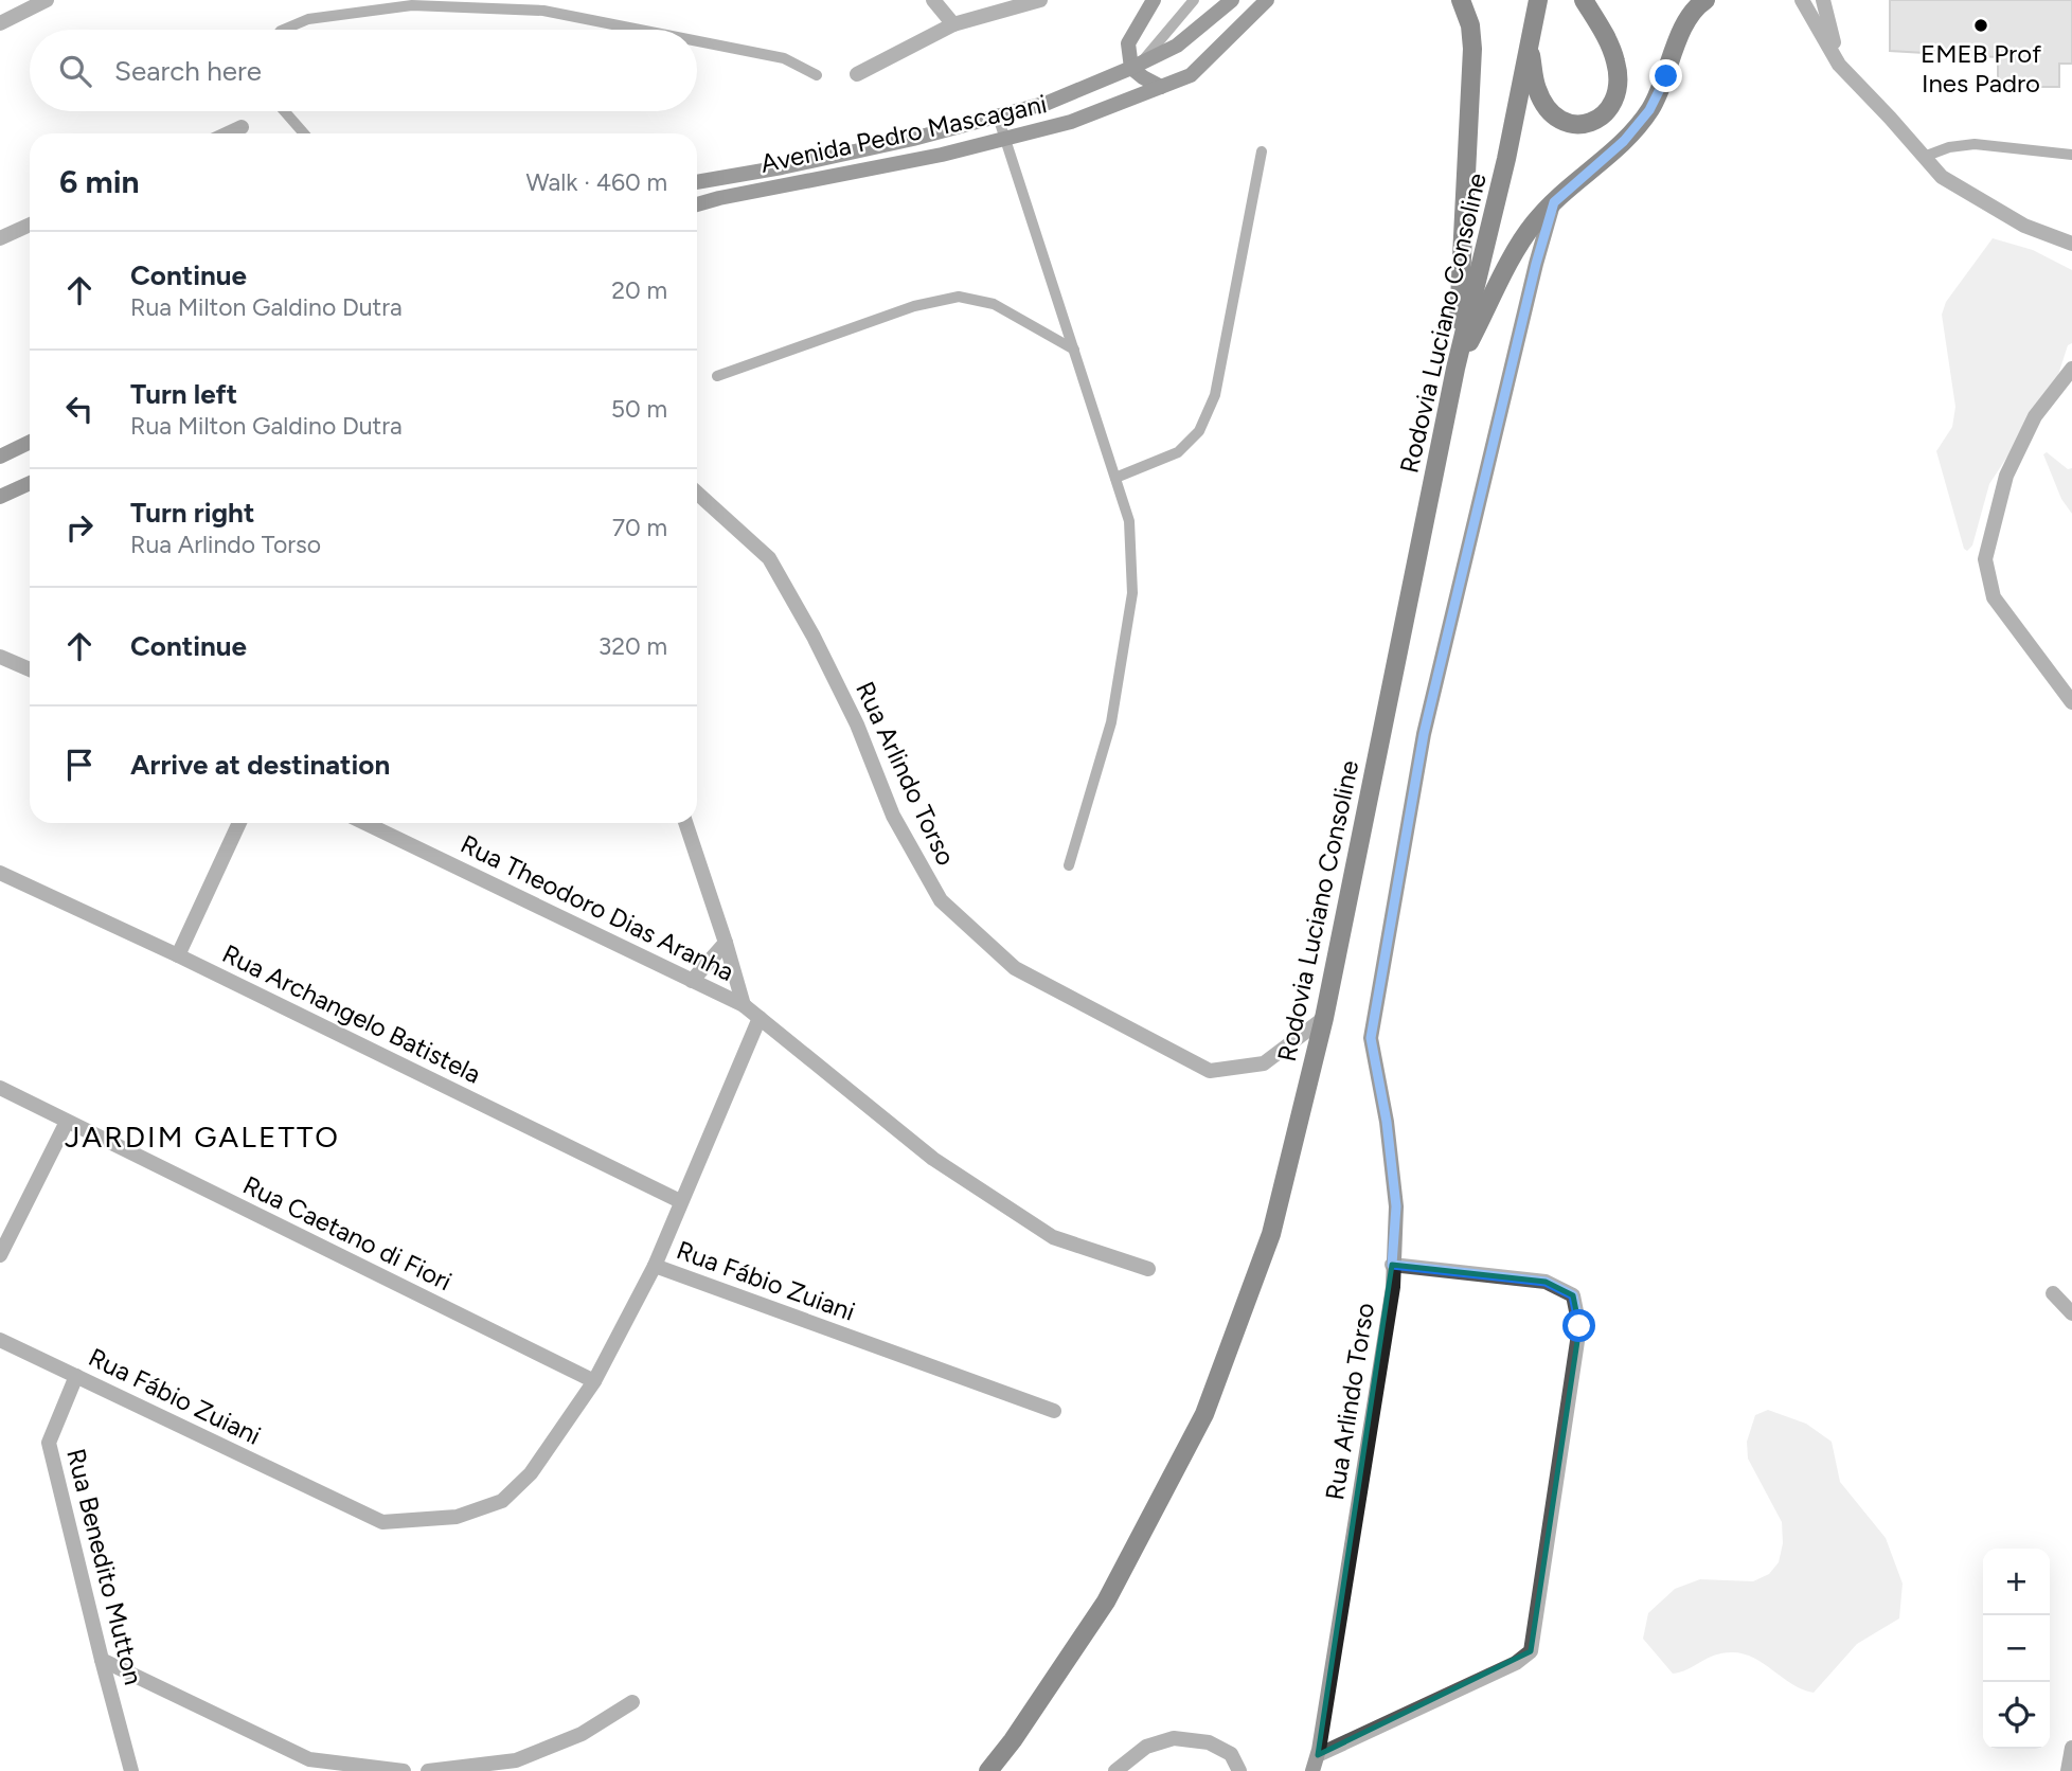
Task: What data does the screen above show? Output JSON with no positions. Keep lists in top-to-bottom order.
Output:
{
  "streets": {
    "main road": ["Avenida Pedro Mascagani", "Rodovia Luciano Consoline", "Rua Arlindo Torso"],
    "street": [
      "Rua Theodoro Dias Aranha",
      "Rua Archangelo Batistela",
      "Rua Caetano di Fiori",
      "Rua Fábio Zuiani",
      "Rua Benedito Mutton"
    ]
  },
  "crossings": [
    ["Rodovia Luciano Consoline", "Rua Arlindo Torso"],
    ["Rua Caetano di Fiori", "Rua Fábio Zuiani"],
    ["Rua Fábio Zuiani", "Rua Benedito Mutton"]
  ],
  "districts": ["JARDIM GALETTO"],
  "places": ["EMEB Prof Ines Padro"],
  "page": {
    "search": "Search here",
    "heading": ["6 min", "Walk · 460 m"],
    "list": [
      ["Continue", "Rua Milton Galdino Dutra", "20 m"],
      ["Turn left", "Rua Milton Galdino Dutra", "50 m"],
      ["Turn right", "Rua Arlindo Torso", "70 m"],
      ["Continue", "320 m"],
      "Arrive at destination"
    ],
    "map_buttons": ["+", "−"]
  }
}
